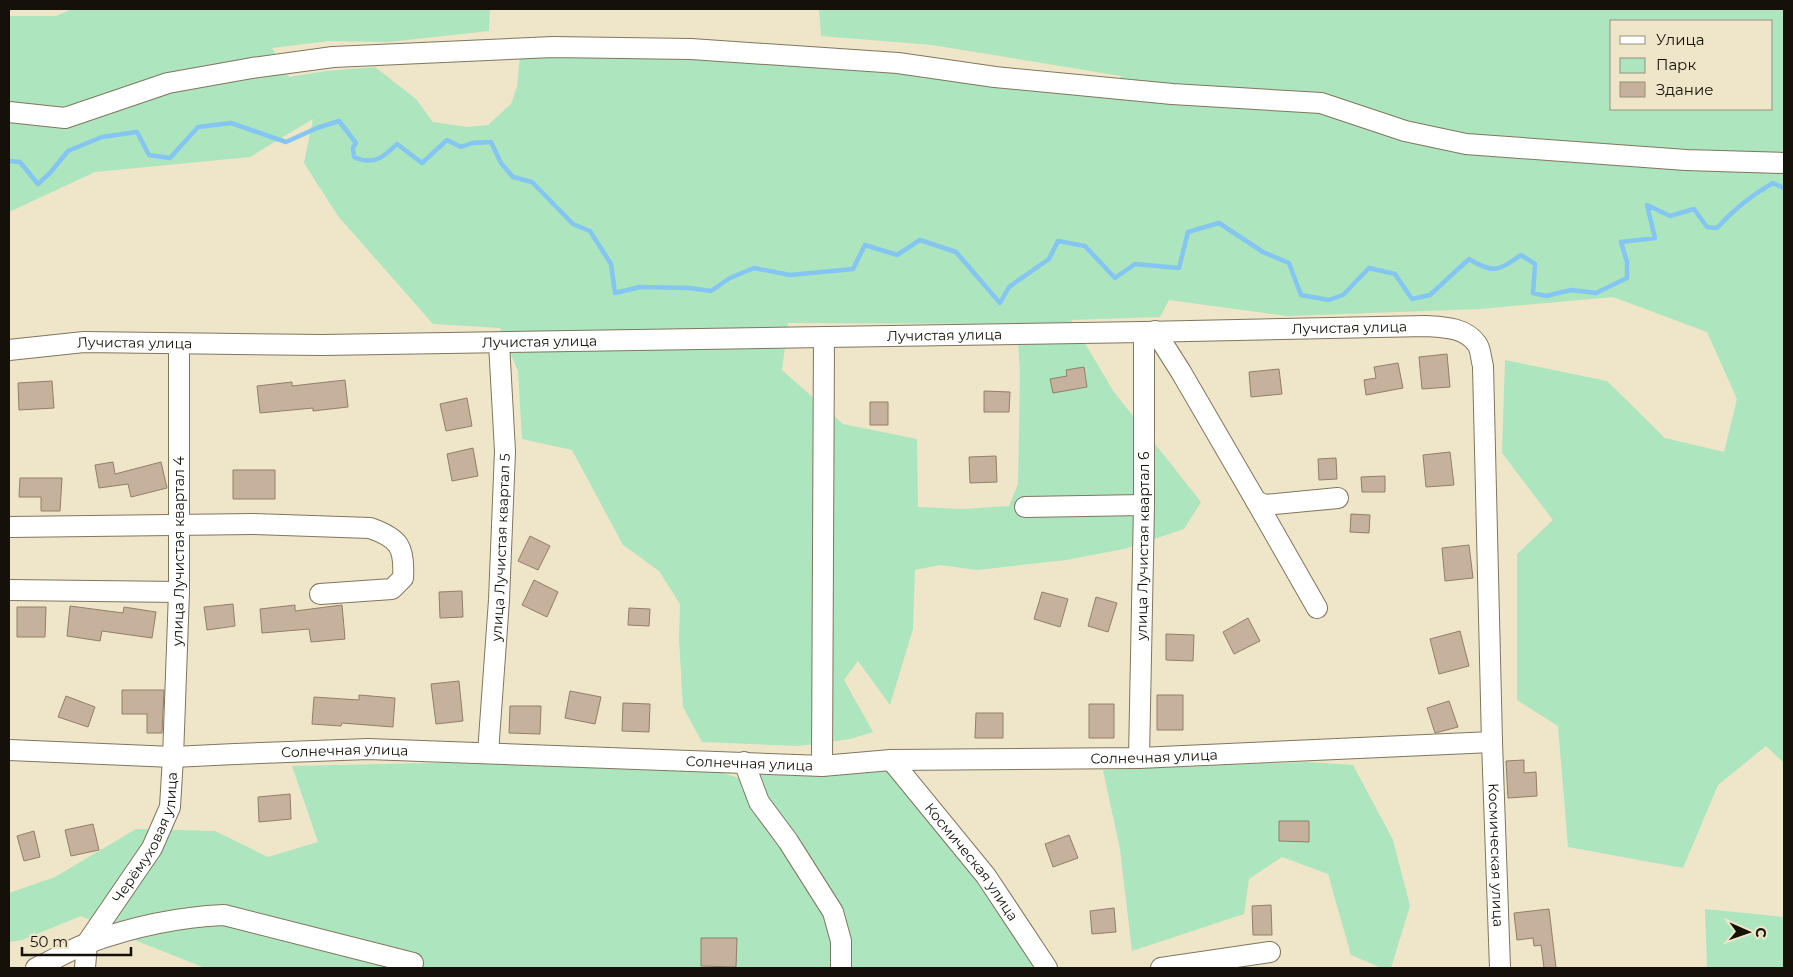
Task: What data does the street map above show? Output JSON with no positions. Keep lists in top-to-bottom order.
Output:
{
  "streets": {
    "street": [
      "Лучистая улица",
      "улица Лучистая квартал 6",
      "улица Лучистая квартал 5",
      "улица Лучистая квартал 4",
      "Солнечная улица",
      "Черёмуховая улица",
      "Космическая улица"
    ]
  },
  "crossings": [
    ["Лучистая улица", "улица Лучистая квартал 6"],
    ["Лучистая улица", "улица Лучистая квартал 5"],
    ["Лучистая улица", "улица Лучистая квартал 4"],
    ["Лучистая улица", "Солнечная улица"],
    ["Лучистая улица", "Космическая улица"],
    ["улица Лучистая квартал 6", "Солнечная улица"],
    ["улица Лучистая квартал 5", "Солнечная улица"],
    ["улица Лучистая квартал 4", "Солнечная улица"],
    ["улица Лучистая квартал 4", "Черёмуховая улица"],
    ["Солнечная улица", "Черёмуховая улица"],
    ["Солнечная улица", "Космическая улица"]
  ],
  "legend": ["Улица", "Парк", "Здание"],
  "scale_bar": "50 m",
  "north": "right"
}
